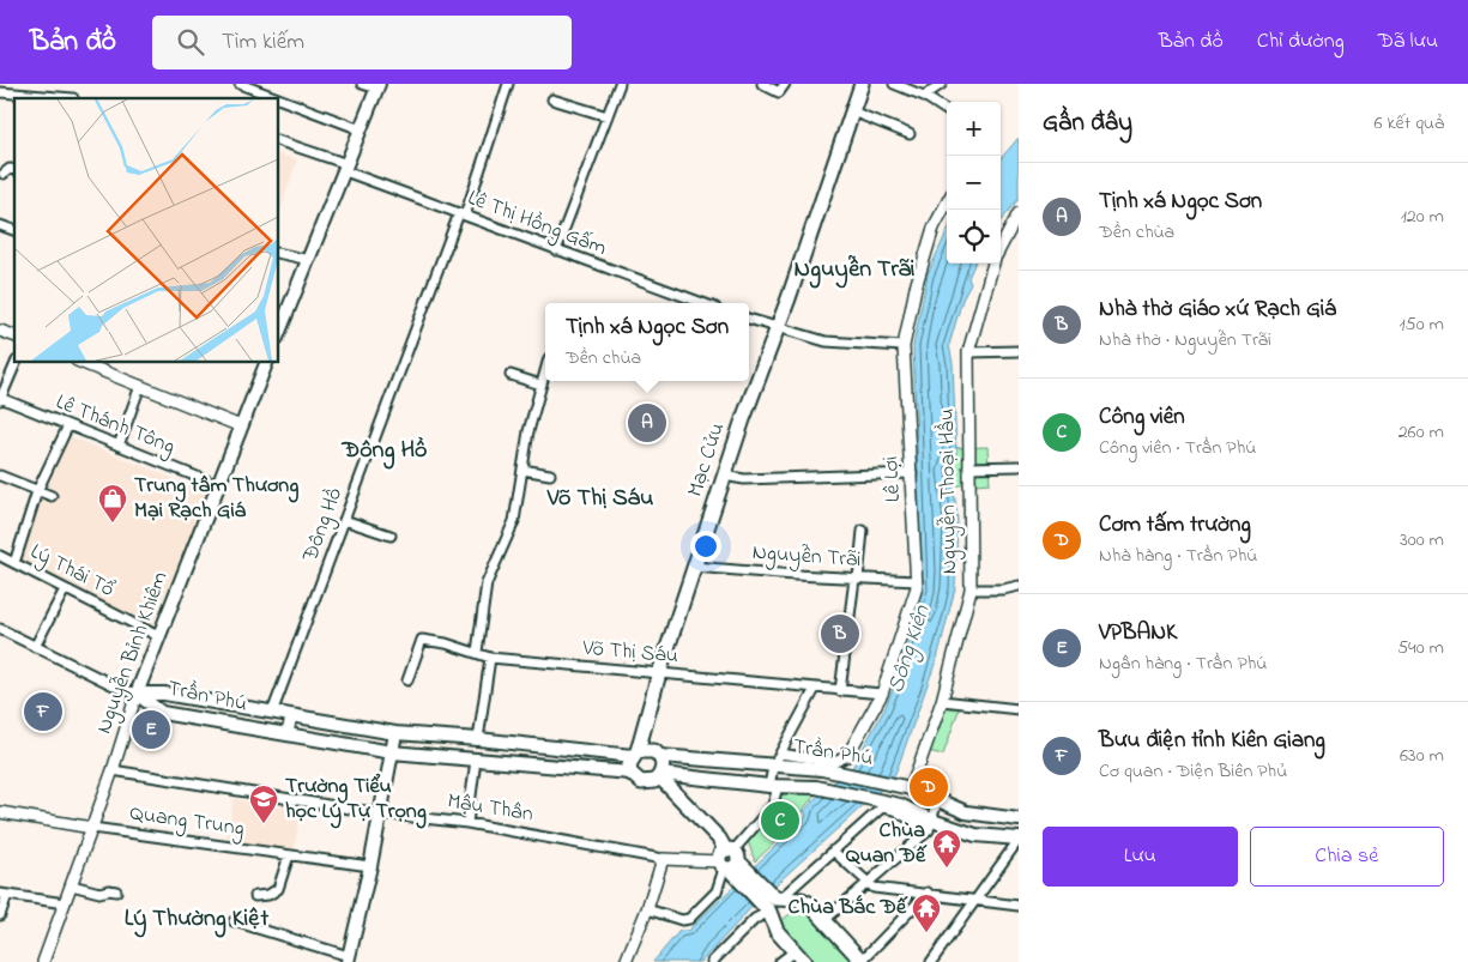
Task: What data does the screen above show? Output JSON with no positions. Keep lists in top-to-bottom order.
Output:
{
  "streets": {
    "main road": ["Mạc Cửu", "Nguyễn Bỉnh Khiêm", "Trần Phú"],
    "street": [
      "Lê Thị Hồng Gấm",
      "Lê Thánh Tông",
      "Lê Lợi",
      "Nguyễn Thoại Hầu",
      "Đông Hồ",
      "Nguyễn Trãi",
      "Lý Thái Tổ",
      "Võ Thị Sáu",
      "Mậu Thân",
      "Quang Trung"
    ]
  },
  "crossings": [
    ["Lê Thị Hồng Gấm", "Đông Hồ"],
    ["Lê Thánh Tông", "Nguyễn Bỉnh Khiêm"],
    ["Mạc Cửu", "Nguyễn Trãi"],
    ["Mạc Cửu", "Võ Thị Sáu"],
    ["Mạc Cửu", "Trần Phú"],
    ["Lê Lợi", "Nguyễn Trãi"],
    ["Lê Lợi", "Võ Thị Sáu"],
    ["Nguyễn Thoại Hầu", "Trần Phú"],
    ["Đông Hồ", "Trần Phú"],
    ["Lý Thái Tổ", "Nguyễn Bỉnh Khiêm"],
    ["Nguyễn Bỉnh Khiêm", "Trần Phú"],
    ["Nguyễn Bỉnh Khiêm", "Mậu Thân"],
    ["Nguyễn Bỉnh Khiêm", "Quang Trung"]
  ],
  "districts": [
    "Nguyễn Trãi",
    "Đông Hồ",
    "Võ Thị Sáu",
    "Lý Thường Kiệt"
  ],
  "water": ["Sông Kiên"],
  "places": {
    "shop": ["Trung tâm Thương Mại Rạch Giá"],
    "school or university": ["Trường Tiểu học Lý Tự Trọng"],
    "temple": ["Chùa Quan Đế", "Chùa Bắc Đế"]
  },
  "page": {
    "header": "Bản đồ",
    "search": "Tìm kiếm",
    "nav": ["Bản đồ", "Chỉ đường", "Đã lưu"],
    "heading": ["Gần đây", "6 kết quả"],
    "map_buttons": ["+", "−"],
    "list": [
      {
        "mark": "A",
        "name": "Tịnh xá Ngọc Sơn",
        "note": "Đền chùa",
        "value": "120 m"
      },
      {
        "mark": "B",
        "name": "Nhà thờ Giáo xứ Rạch Giá",
        "note": "Nhà thờ · Nguyễn Trãi",
        "value": "150 m"
      },
      {
        "mark": "C",
        "name": "Công viên",
        "note": "Công viên · Trần Phú",
        "value": "260 m"
      },
      {
        "mark": "D",
        "name": "Cơm tấm trường",
        "note": "Nhà hàng · Trần Phú",
        "value": "300 m"
      },
      {
        "mark": "E",
        "name": "VPBANK",
        "note": "Ngân hàng · Trần Phú",
        "value": "540 m"
      },
      {
        "mark": "F",
        "name": "Bưu điện tỉnh Kiên Giang",
        "note": "Cơ quan · Điện Biên Phủ",
        "value": "630 m"
      }
    ],
    "popup": ["Tịnh xá Ngọc Sơn", "Đền chùa"],
    "pins": [
      "A",
      "B",
      "F",
      "E",
      "D",
      "C"
    ],
    "buttons": ["Lưu", "Chia sẻ"]
  }
}
